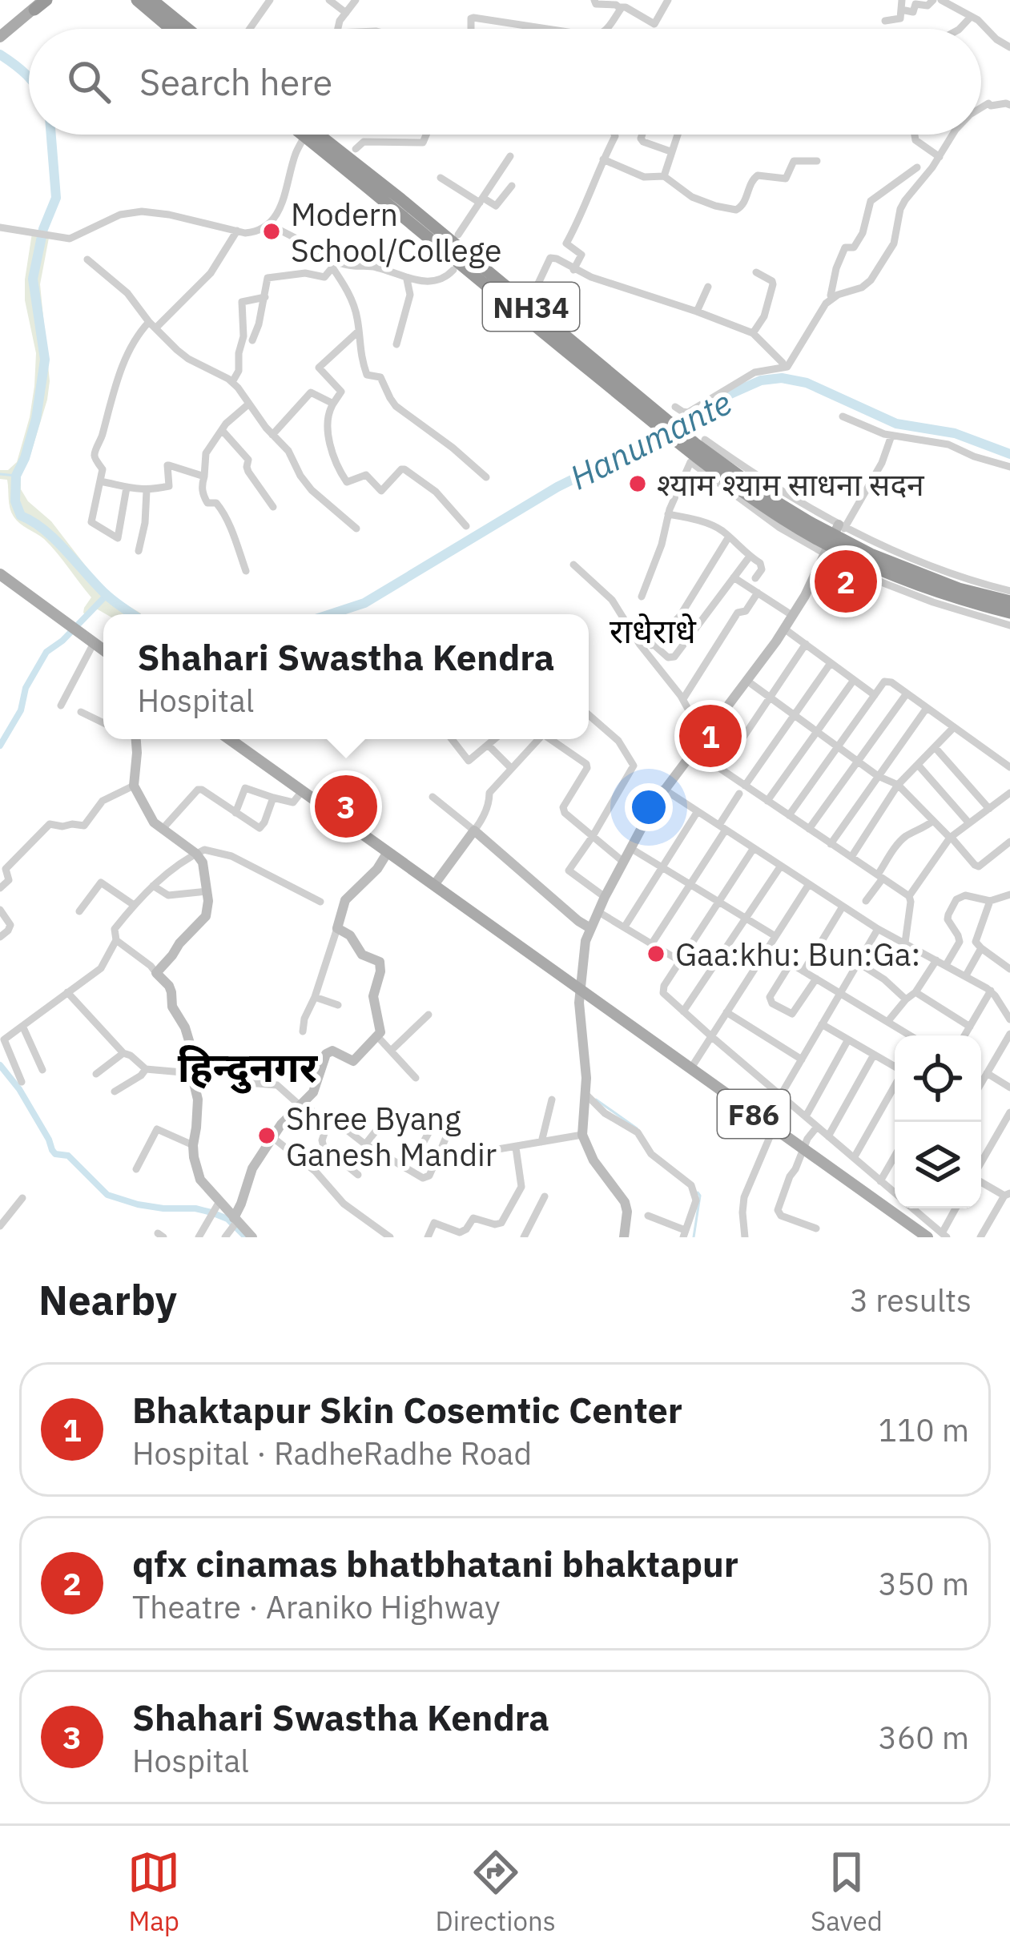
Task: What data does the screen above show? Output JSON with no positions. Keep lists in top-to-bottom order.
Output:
{
  "streets": {
    "highway": ["NH34"],
    "main road": ["F86"]
  },
  "districts": ["राधेराधे", "हिन्दुनगर"],
  "water": ["Hanumante"],
  "places": [
    "Modern School/College",
    "श्याम श्याम साधना सदन",
    "Gaa:khu: Bun:Ga:",
    "Shree Byang Ganesh Mandir"
  ],
  "page": {
    "search": "Search here",
    "pins": ["2", "1", "3"],
    "popup": ["Shahari Swastha Kendra", "Hospital"],
    "heading": ["Nearby", "3 results"],
    "list": [
      {
        "mark": "1",
        "name": "Bhaktapur Skin Cosemtic Center",
        "note": "Hospital · RadheRadhe Road",
        "value": "110 m"
      },
      {
        "mark": "2",
        "name": "qfx cinamas bhatbhatani bhaktapur",
        "note": "Theatre · Araniko Highway",
        "value": "350 m"
      },
      {
        "mark": "3",
        "name": "Shahari Swastha Kendra",
        "note": "Hospital",
        "value": "360 m"
      }
    ],
    "nav": ["Map", "Directions", "Saved"]
  }
}
